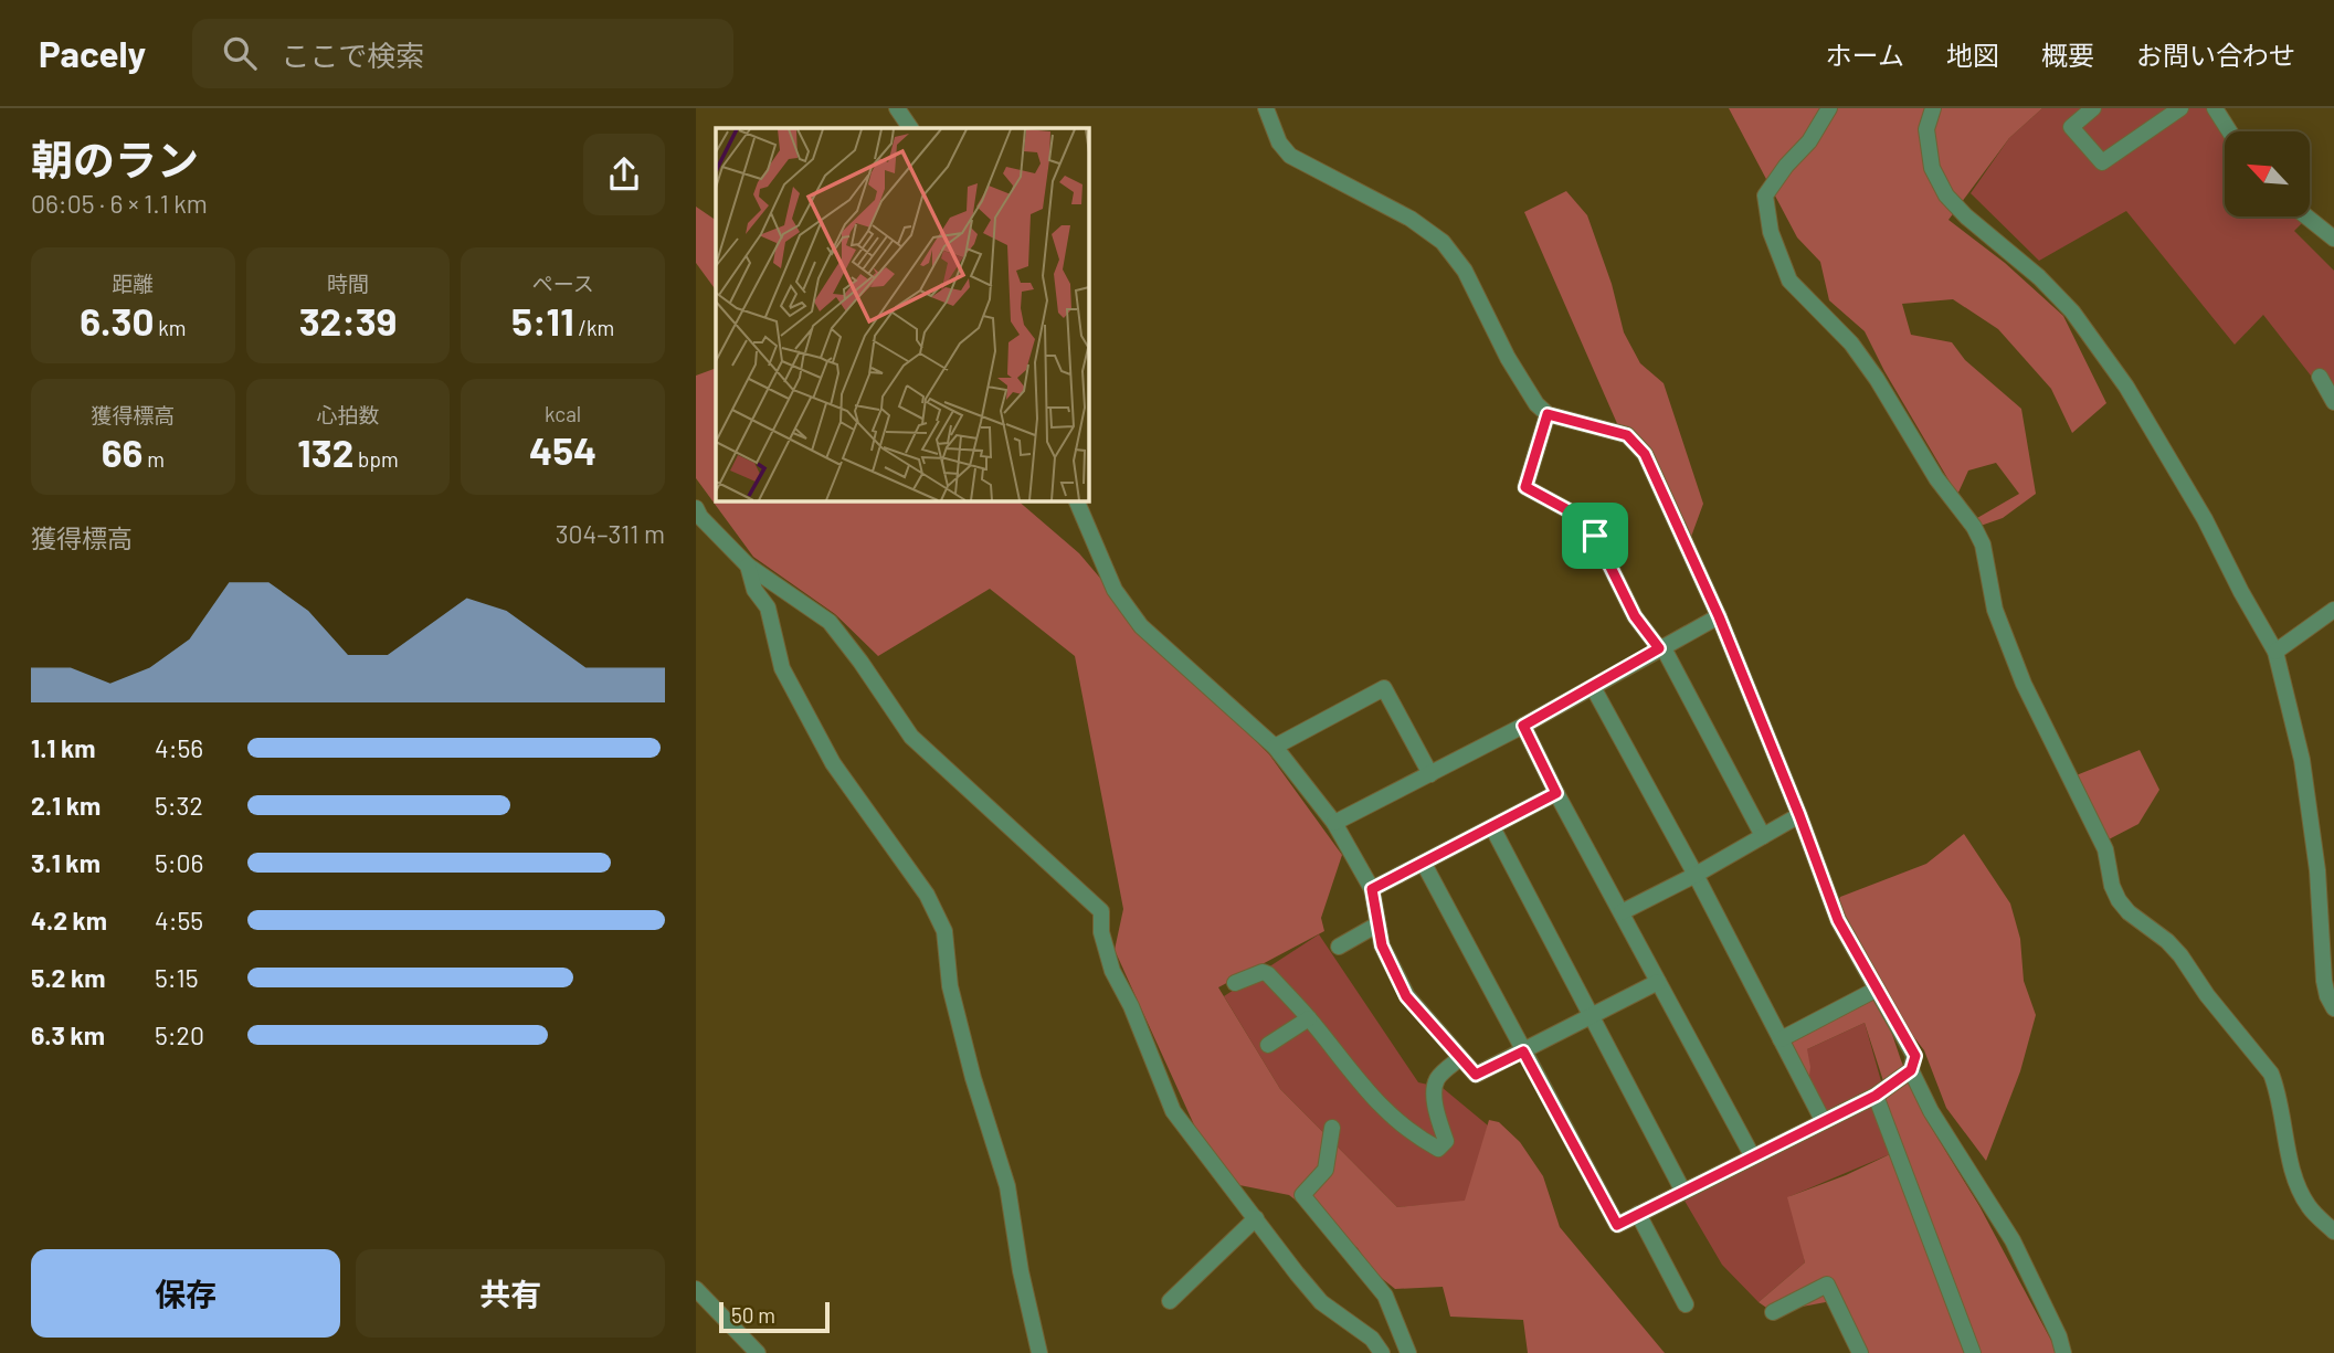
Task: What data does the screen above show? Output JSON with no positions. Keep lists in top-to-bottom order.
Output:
{
  "scale_bar": "50 m",
  "north": "top left",
  "page": {
    "header": "Pacely",
    "search": "ここで検索",
    "nav": [
      "ホーム",
      "地図",
      "概要",
      "お問い合わせ"
    ],
    "heading": ["朝のラン", "06:05 · 6 × 1.1 km"],
    "stats": [
      ["距離", "6.30 km"],
      ["時間", "32:39"],
      ["ペース", "5:11 /km"],
      ["獲得標高", "66 m"],
      ["心拍数", "132 bpm"],
      ["kcal", "454"]
    ],
    "chart": ["獲得標高", "304–311 m"],
    "list": [
      {
        "name": "1.1 km",
        "note": "4:56"
      },
      {
        "name": "2.1 km",
        "note": "5:32"
      },
      {
        "name": "3.1 km",
        "note": "5:06"
      },
      {
        "name": "4.2 km",
        "note": "4:55"
      },
      {
        "name": "5.2 km",
        "note": "5:15"
      },
      {
        "name": "6.3 km",
        "note": "5:20"
      }
    ],
    "buttons": ["保存", "共有"],
    "scale": "50 m"
  }
}
